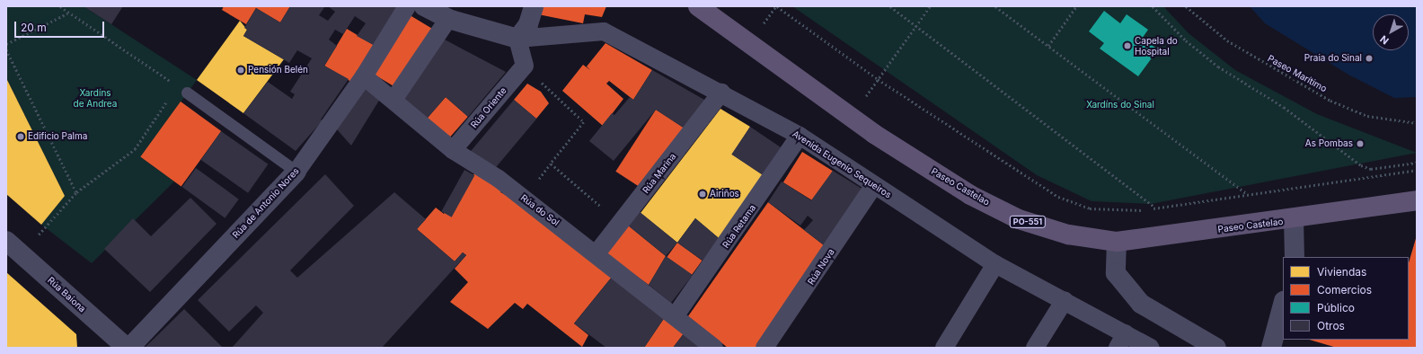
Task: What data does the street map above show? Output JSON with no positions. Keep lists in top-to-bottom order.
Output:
{
  "streets": {
    "main road": ["Paseo Castelao", "PO-551"],
    "street": [
      "Rúa Oriente",
      "Avenida Eugenio Sequeiros",
      "Rúa Marina",
      "Rúa de Antonio Nores",
      "Rúa do Sol",
      "Rúa Retama",
      "Rúa Nova",
      "Rúa Baiona"
    ],
    "path": ["Paseo Marítimo"]
  },
  "crossings": [
    ["Rúa Oriente", "Avenida Eugenio Sequeiros"],
    ["Rúa Oriente", "Rúa do Sol"],
    ["Avenida Eugenio Sequeiros", "Rúa Marina"],
    ["Avenida Eugenio Sequeiros", "Rúa Retama"],
    ["Avenida Eugenio Sequeiros", "Rúa Nova"],
    ["Rúa Marina", "Rúa do Sol"],
    ["Rúa de Antonio Nores", "Rúa do Sol"],
    ["Rúa de Antonio Nores", "Rúa Baiona"],
    ["Rúa do Sol", "Rúa Retama"]
  ],
  "parks": ["Xardíns de Andrea", "Xardíns do Sinal"],
  "places": [
    "Capela do Hospital",
    "Praia do Sinal",
    "Pensión Belén",
    "Edificio Palma",
    "As Pombas",
    "Airiños"
  ],
  "legend": [
    "Viviendas",
    "Comercios",
    "Público",
    "Otros"
  ],
  "scale_bar": "20 m",
  "north": "bottom left"
}
